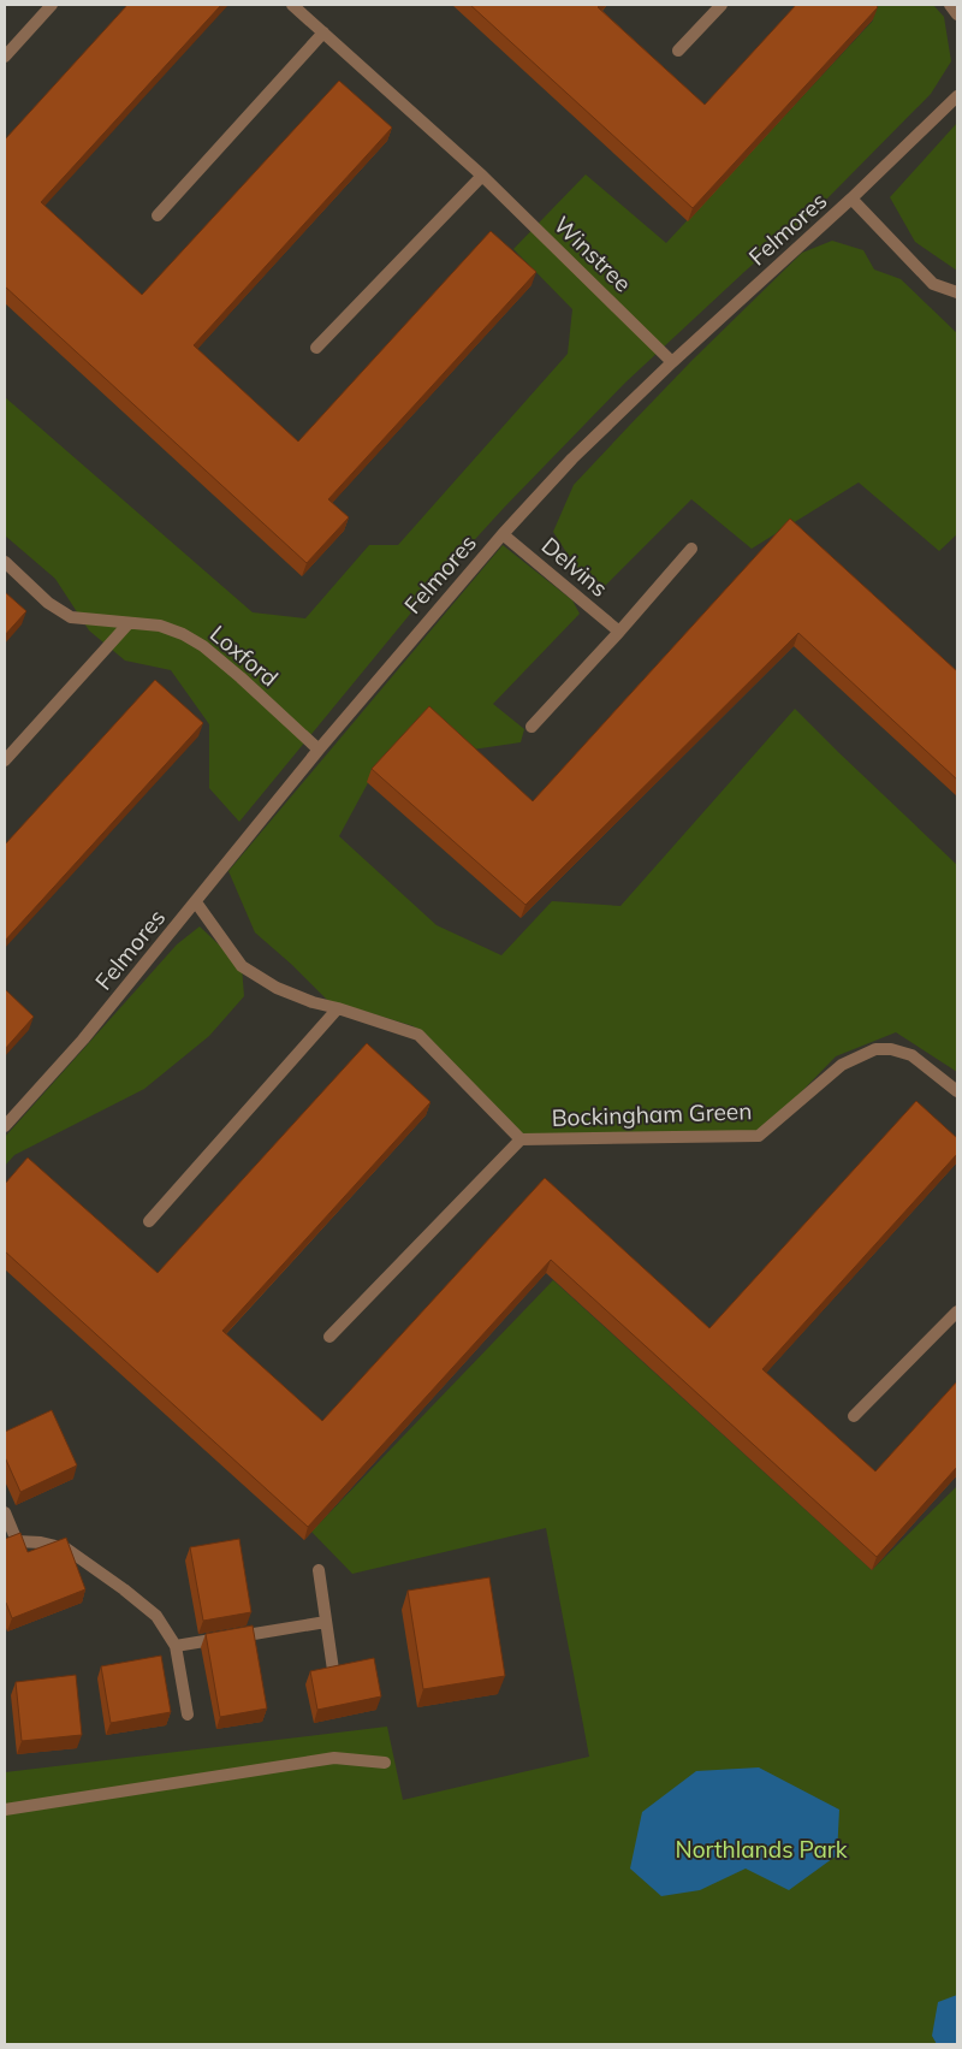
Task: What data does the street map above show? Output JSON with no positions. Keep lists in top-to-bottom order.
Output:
{
  "streets": {
    "street": [
      "Felmores",
      "Winstree",
      "Delvins",
      "Loxford",
      "Bockingham Green"
    ]
  },
  "crossings": [
    ["Felmores", "Winstree"],
    ["Felmores", "Delvins"],
    ["Felmores", "Loxford"],
    ["Felmores", "Bockingham Green"]
  ],
  "parks": ["Northlands Park"]
}
